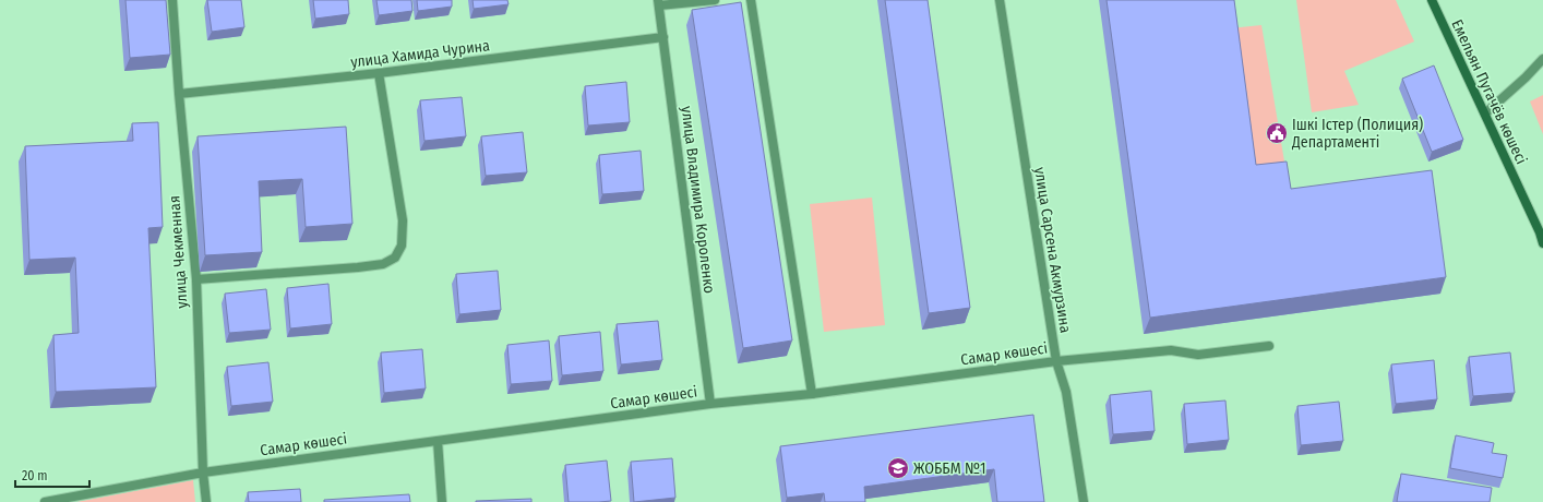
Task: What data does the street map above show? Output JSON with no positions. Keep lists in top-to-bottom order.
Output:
{
  "streets": {
    "street": [
      "улица Хамида Чурина",
      "Емельян Пугачёв көшесі",
      "улица Владимира Короленко",
      "улица Сарсена Акмурзина",
      "улица Чекменная",
      "Самар көшесі"
    ]
  },
  "crossings": [
    ["улица Хамида Чурина", "улица Владимира Короленко"],
    ["улица Хамида Чурина", "улица Чекменная"],
    ["улица Владимира Короленко", "Самар көшесі"],
    ["улица Сарсена Акмурзина", "Самар көшесі"],
    ["улица Чекменная", "Самар көшесі"]
  ],
  "places": {
    "public building": ["Ішкі Істер (Полиция) Департаменті"],
    "school or university": ["ЖОББМ №1"]
  },
  "scale_bar": "20 m"
}
